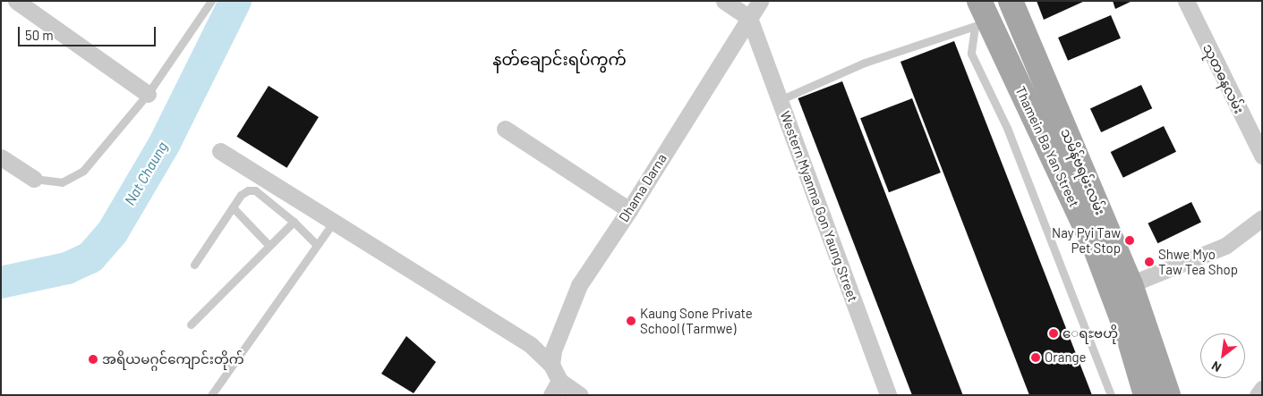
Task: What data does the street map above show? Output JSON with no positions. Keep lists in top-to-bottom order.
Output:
{
  "streets": {
    "main road": ["Thamein Ba Yan Street", "သမိန်ဗရမ်းလမ်း"],
    "street": ["သုတဓနလမ်း", "Dhama Darna", "Western Myanma Gon Yaung Street"]
  },
  "crossings": [
    ["Thamein Ba Yan Street", "သမိန်ဗရမ်းလမ်း"],
    ["Dhama Darna", "Western Myanma Gon Yaung Street"]
  ],
  "districts": ["နတ်ချောင်းရပ်ကွက်"],
  "water": ["Nat Chaung"],
  "places": [
    "Nay Pyi Taw Pet Stop",
    "Shwe Myo Taw Tea Shop",
    "Kaung Sone Private School (Tarmwe)",
    "ေရႊဗဟို",
    "Orange",
    "အရိယမဂ္ဂင်ကျောင်းတိုက်"
  ],
  "scale_bar": "50 m",
  "north": "bottom left"
}
